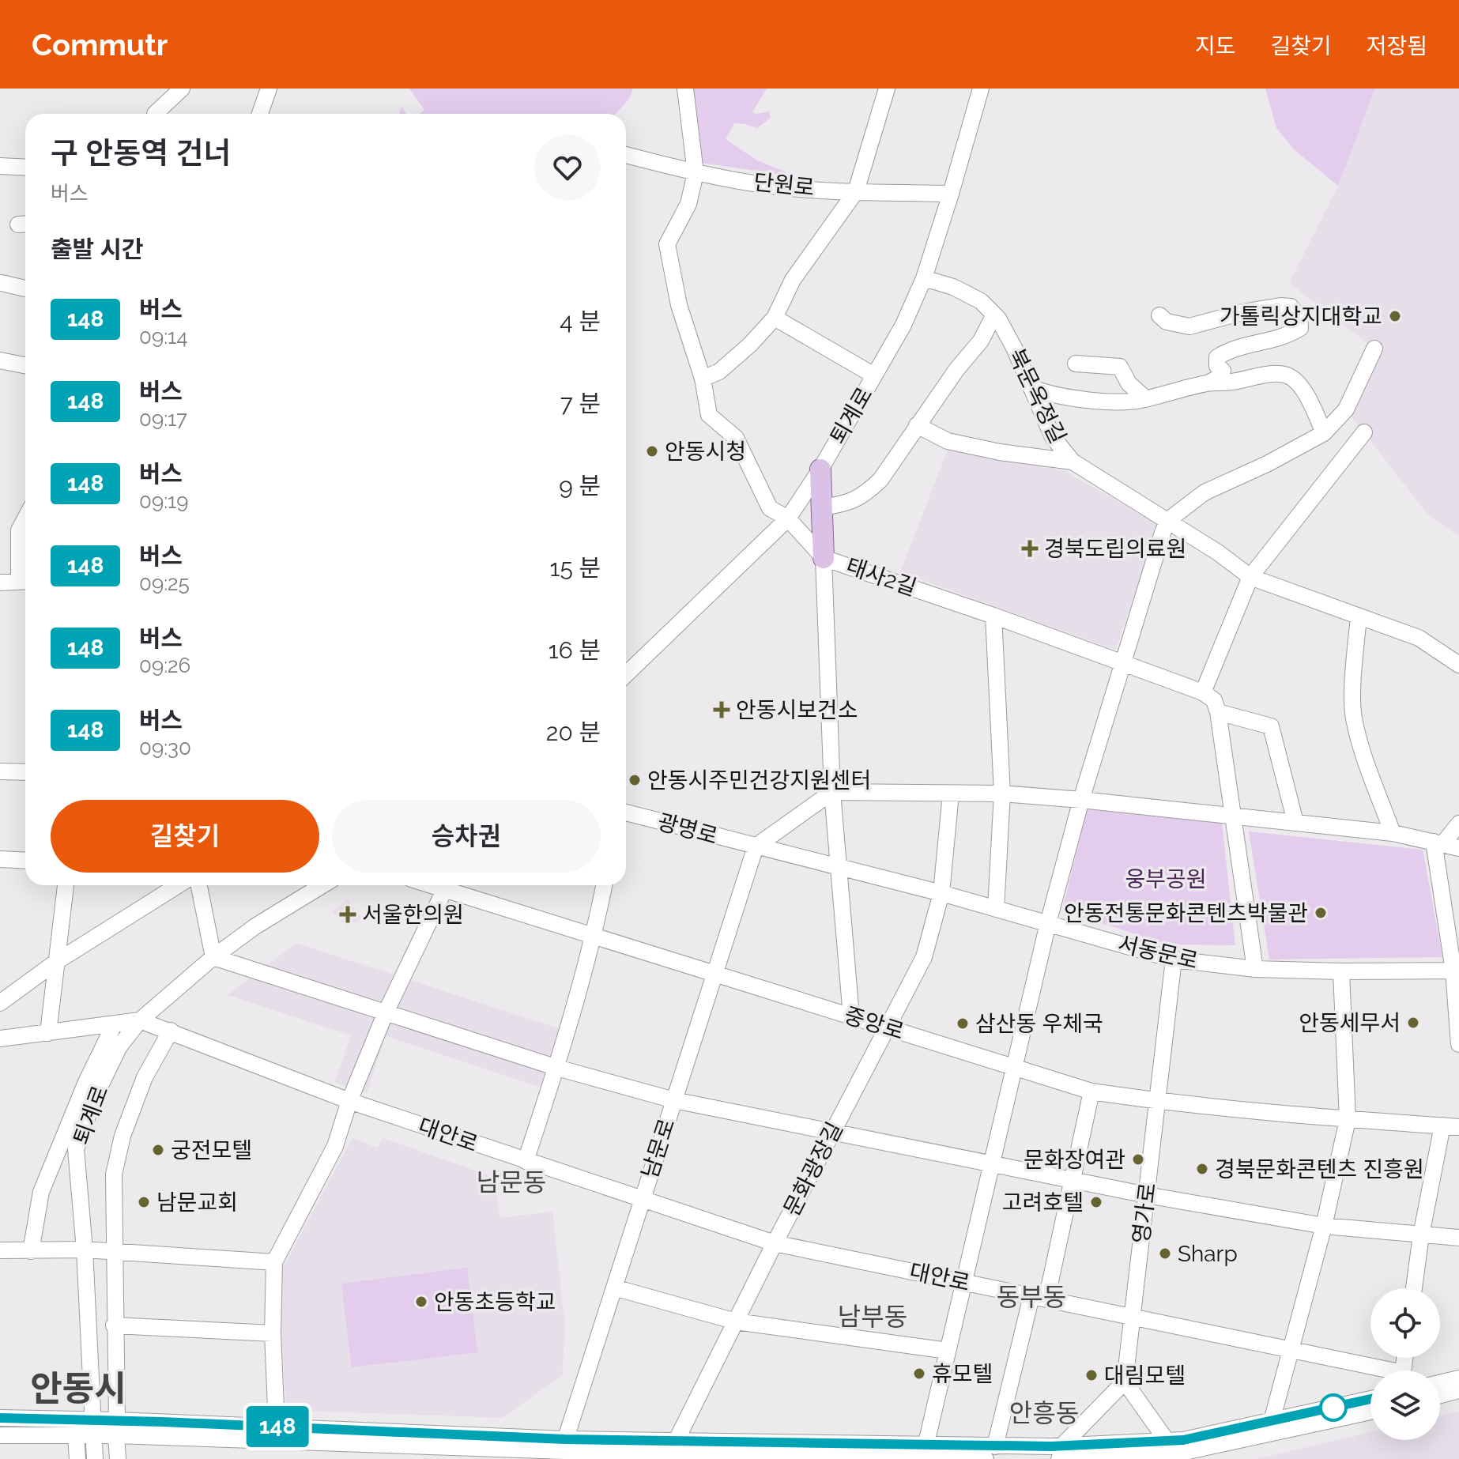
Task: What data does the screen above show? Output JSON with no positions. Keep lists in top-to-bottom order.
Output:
{
  "streets": {
    "street": [
      "단원로",
      "북문옥정길",
      "퇴계로",
      "태사2길",
      "광명로",
      "서동문로",
      "중앙로",
      "대안로",
      "남문로",
      "문화광장길",
      "영가로"
    ]
  },
  "crossings": [
    ["단원로", "퇴계로"],
    ["북문옥정길", "퇴계로"],
    ["퇴계로", "대안로"],
    ["태사2길", "서동문로"],
    ["태사2길", "중앙로"],
    ["광명로", "서동문로"],
    ["광명로", "남문로"],
    ["서동문로", "남문로"],
    ["서동문로", "문화광장길"],
    ["서동문로", "영가로"],
    ["중앙로", "남문로"],
    ["중앙로", "문화광장길"],
    ["중앙로", "영가로"],
    ["대안로", "남문로"],
    ["대안로", "문화광장길"],
    ["대안로", "영가로"]
  ],
  "districts": [
    "남문동",
    "동부동",
    "남부동",
    "안동시",
    "안흥동"
  ],
  "parks": ["웅부공원"],
  "places": {
    "other": [
      "가톨릭상지대학교",
      "안동시청",
      "안동시주민건강지원센터",
      "안동전통문화콘텐츠박물관",
      "안동세무서",
      "삼산동 우체국",
      "궁전모텔",
      "문화장여관",
      "경북문화콘텐츠 진흥원",
      "남문교회",
      "고려호텔",
      "Sharp",
      "안동초등학교",
      "휴모텔",
      "대림모텔"
    ],
    "health": ["경북도립의료원", "안동시보건소", "서울한의원"]
  },
  "lines": ["bus line 148"],
  "page": {
    "header": "Commutr",
    "nav": ["지도", "길찾기", "저장됨"],
    "on_map": "148",
    "heading": [
      ["구 안동역 건너", "버스"],
      "출발 시간"
    ],
    "list": [
      {
        "mark": "148",
        "name": "버스",
        "note": "09:14",
        "value": "4 분"
      },
      {
        "mark": "148",
        "name": "버스",
        "note": "09:17",
        "value": "7 분"
      },
      {
        "mark": "148",
        "name": "버스",
        "note": "09:19",
        "value": "9 분"
      },
      {
        "mark": "148",
        "name": "버스",
        "note": "09:25",
        "value": "15 분"
      },
      {
        "mark": "148",
        "name": "버스",
        "note": "09:26",
        "value": "16 분"
      },
      {
        "mark": "148",
        "name": "버스",
        "note": "09:30",
        "value": "20 분"
      }
    ],
    "buttons": ["길찾기", "승차권"]
  }
}
